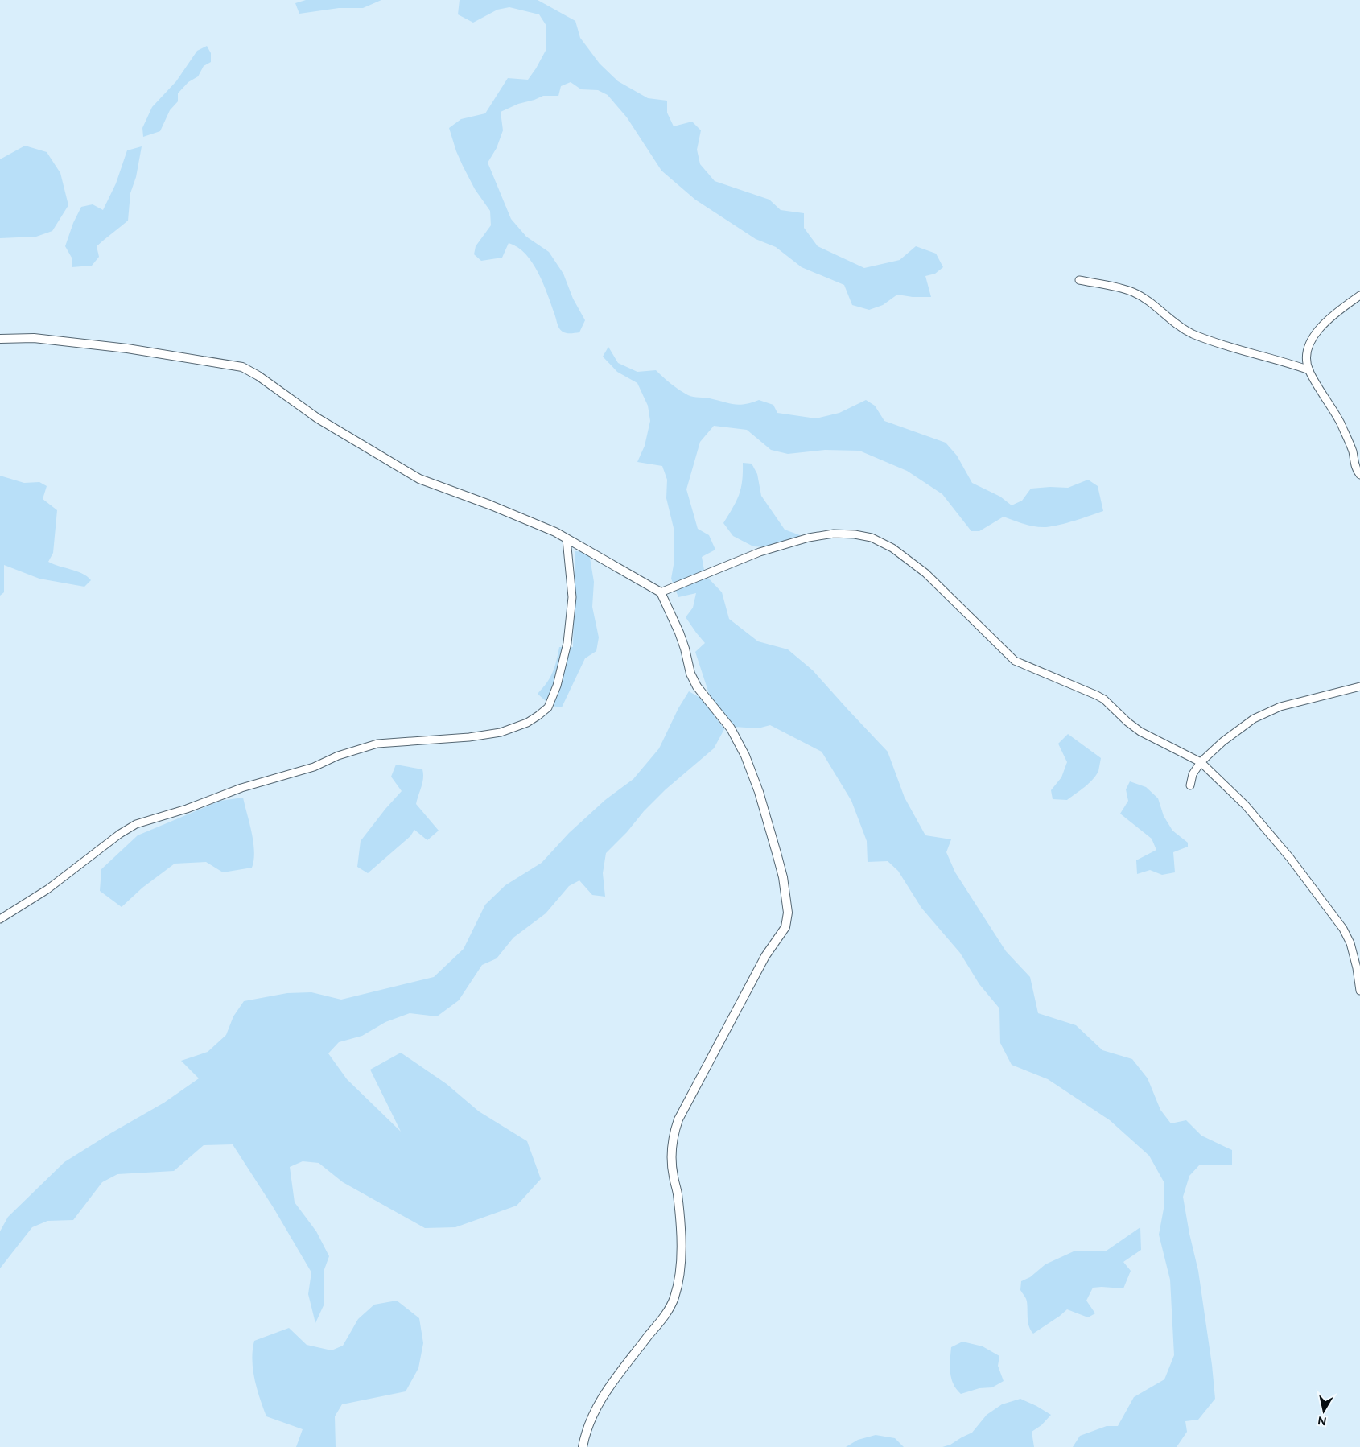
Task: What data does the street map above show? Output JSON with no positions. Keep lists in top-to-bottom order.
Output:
{
  "north": "bottom"
}
